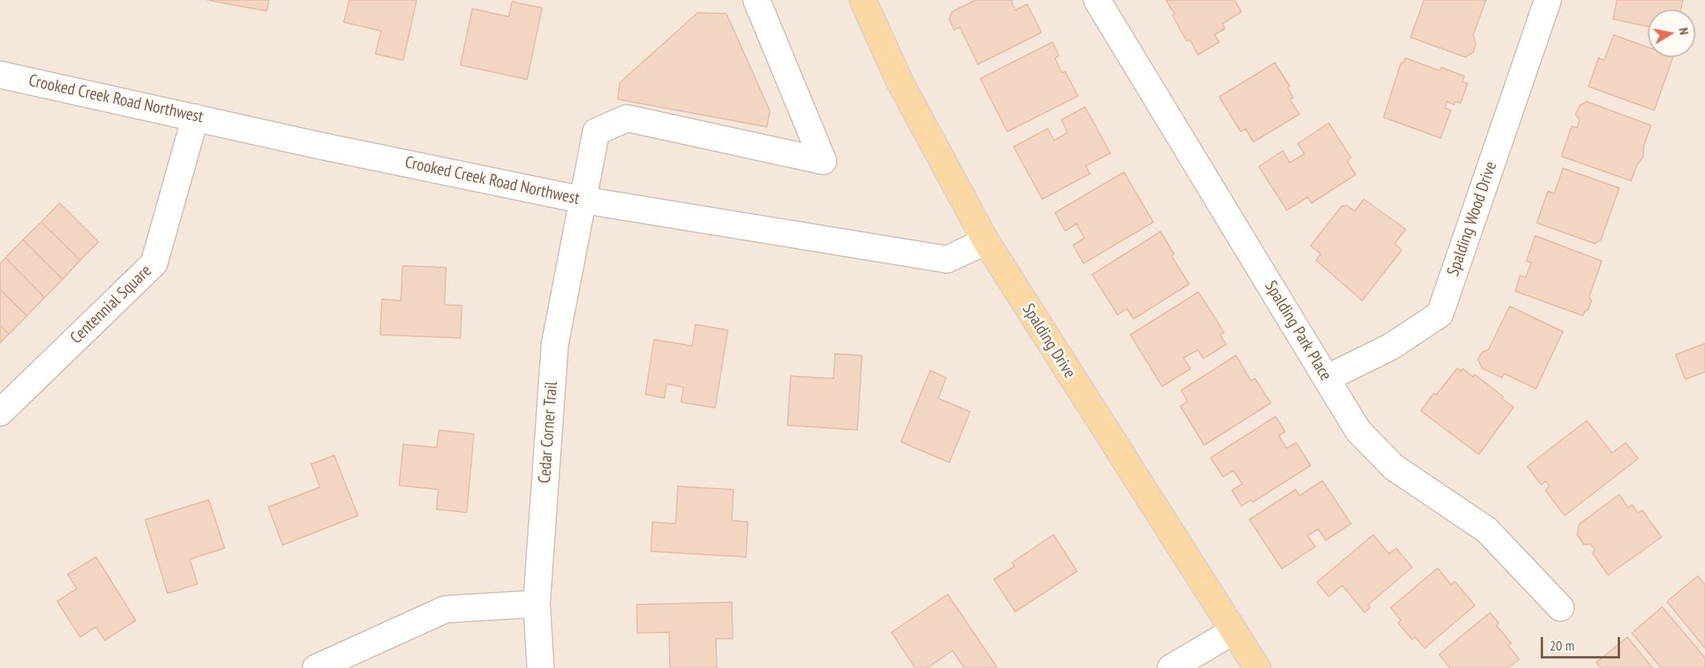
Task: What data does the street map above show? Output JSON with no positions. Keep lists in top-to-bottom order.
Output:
{
  "streets": {
    "main road": ["Spalding Drive"],
    "street": [
      "Crooked Creek Road Northwest",
      "Spalding Wood Drive",
      "Centennial Square",
      "Spalding Park Place",
      "Cedar Corner Trail"
    ]
  },
  "crossings": [
    ["Crooked Creek Road Northwest", "Centennial Square"],
    ["Crooked Creek Road Northwest", "Spalding Drive"],
    ["Crooked Creek Road Northwest", "Cedar Corner Trail"],
    ["Spalding Wood Drive", "Spalding Park Place"]
  ],
  "scale_bar": "20 m",
  "north": "right"
}
